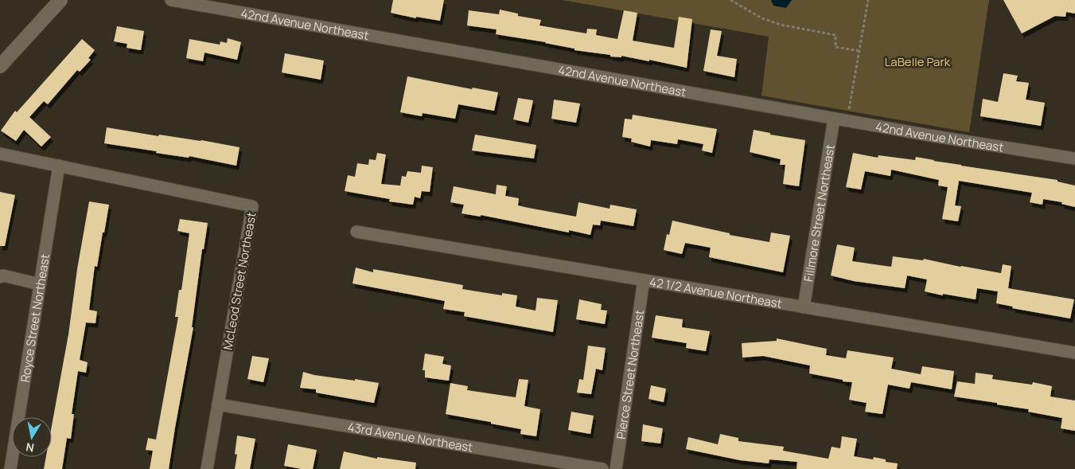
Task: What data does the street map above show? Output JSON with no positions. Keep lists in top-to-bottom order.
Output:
{
  "streets": {
    "street": [
      "42nd Avenue Northeast",
      "Fillmore Street Northeast",
      "McLeod Street Northeast",
      "42 1/2 Avenue Northeast",
      "Royce Street Northeast",
      "Pierce Street Northeast",
      "43rd Avenue Northeast"
    ]
  },
  "crossings": [
    ["42nd Avenue Northeast", "Fillmore Street Northeast"],
    ["Fillmore Street Northeast", "42 1/2 Avenue Northeast"],
    ["McLeod Street Northeast", "Royce Street Northeast"],
    ["McLeod Street Northeast", "43rd Avenue Northeast"],
    ["42 1/2 Avenue Northeast", "Pierce Street Northeast"]
  ],
  "parks": ["LaBelle Park"],
  "north": "bottom"
}
